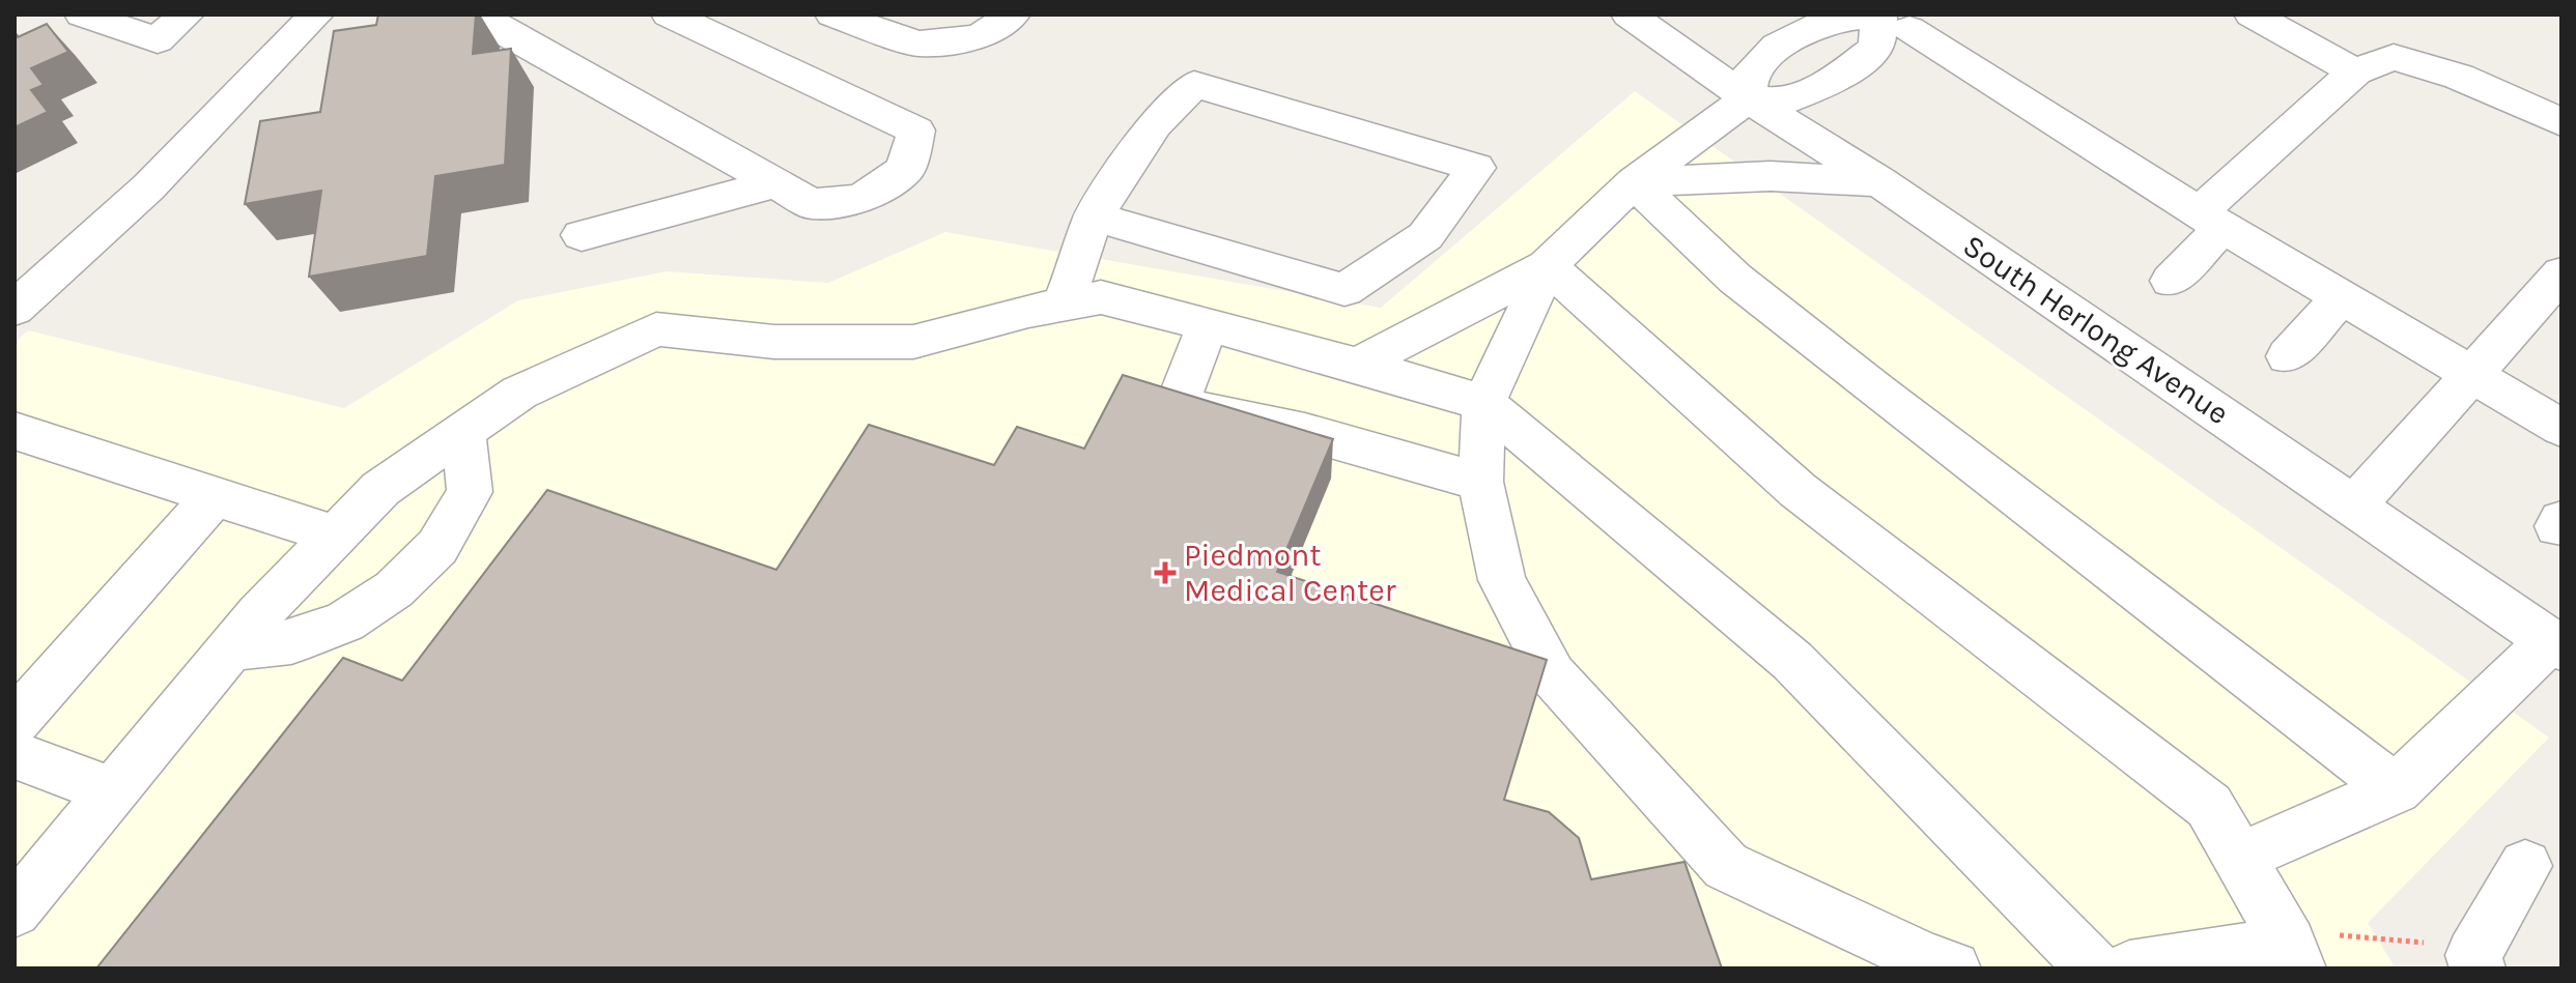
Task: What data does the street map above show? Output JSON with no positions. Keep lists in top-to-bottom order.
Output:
{
  "streets": {
    "street": ["South Herlong Avenue"]
  },
  "places": {
    "health": ["Piedmont Medical Center"]
  }
}
